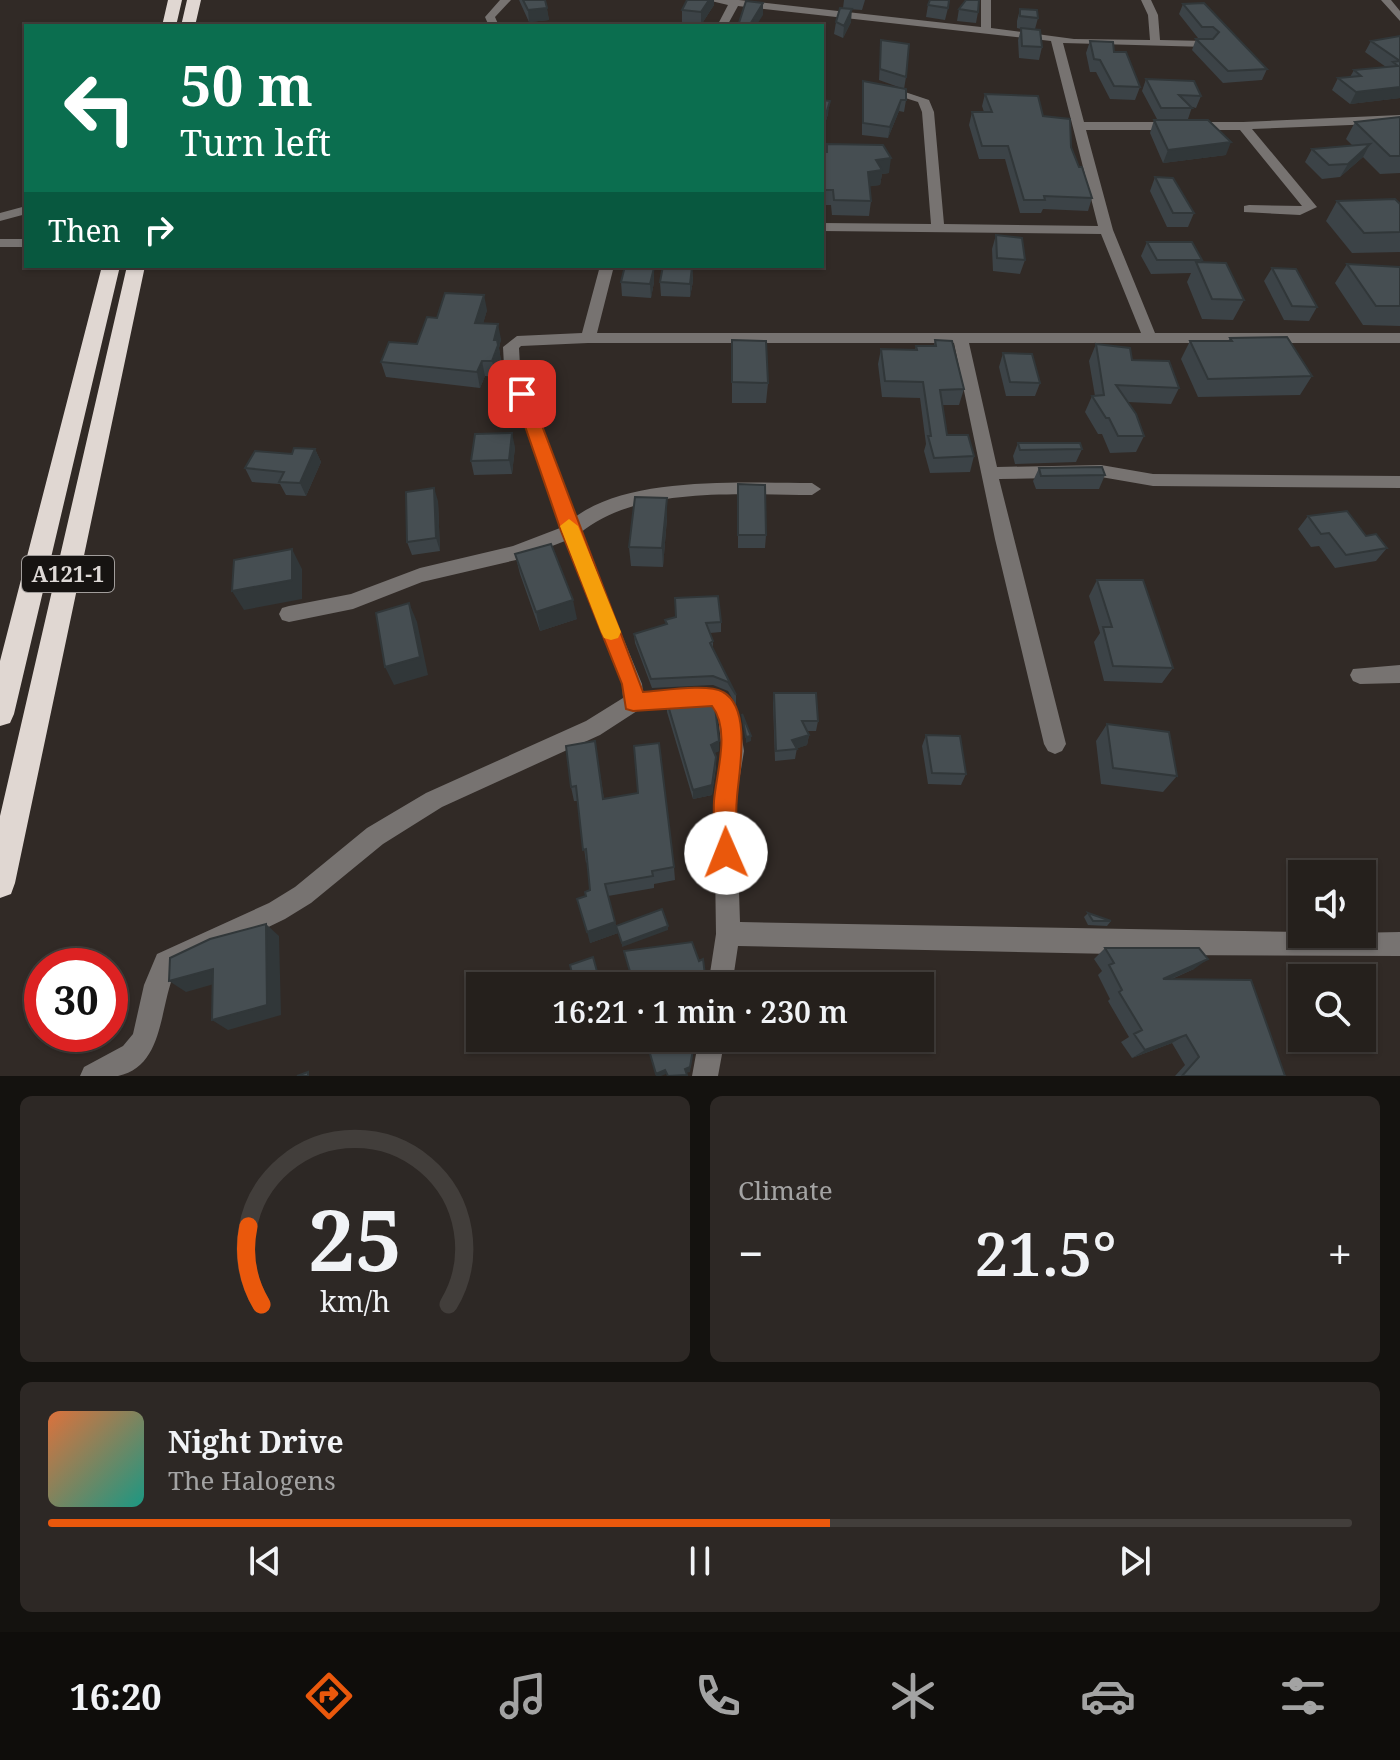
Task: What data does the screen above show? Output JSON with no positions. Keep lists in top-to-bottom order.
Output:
{
  "streets": {
    "highway": ["A121-1"]
  },
  "page": {
    "turn": ["50 m", "Turn left"],
    "then": "Then",
    "limit": "30",
    "trip": "16:21 · 1 min · 230 m",
    "tile": "Climate",
    "heat": ["−", "21.5°", "+"],
    "song": ["Night Drive", "The Halogens"],
    "tabs": "16:20",
    "gauge": ["25", "km/h"]
  }
}
